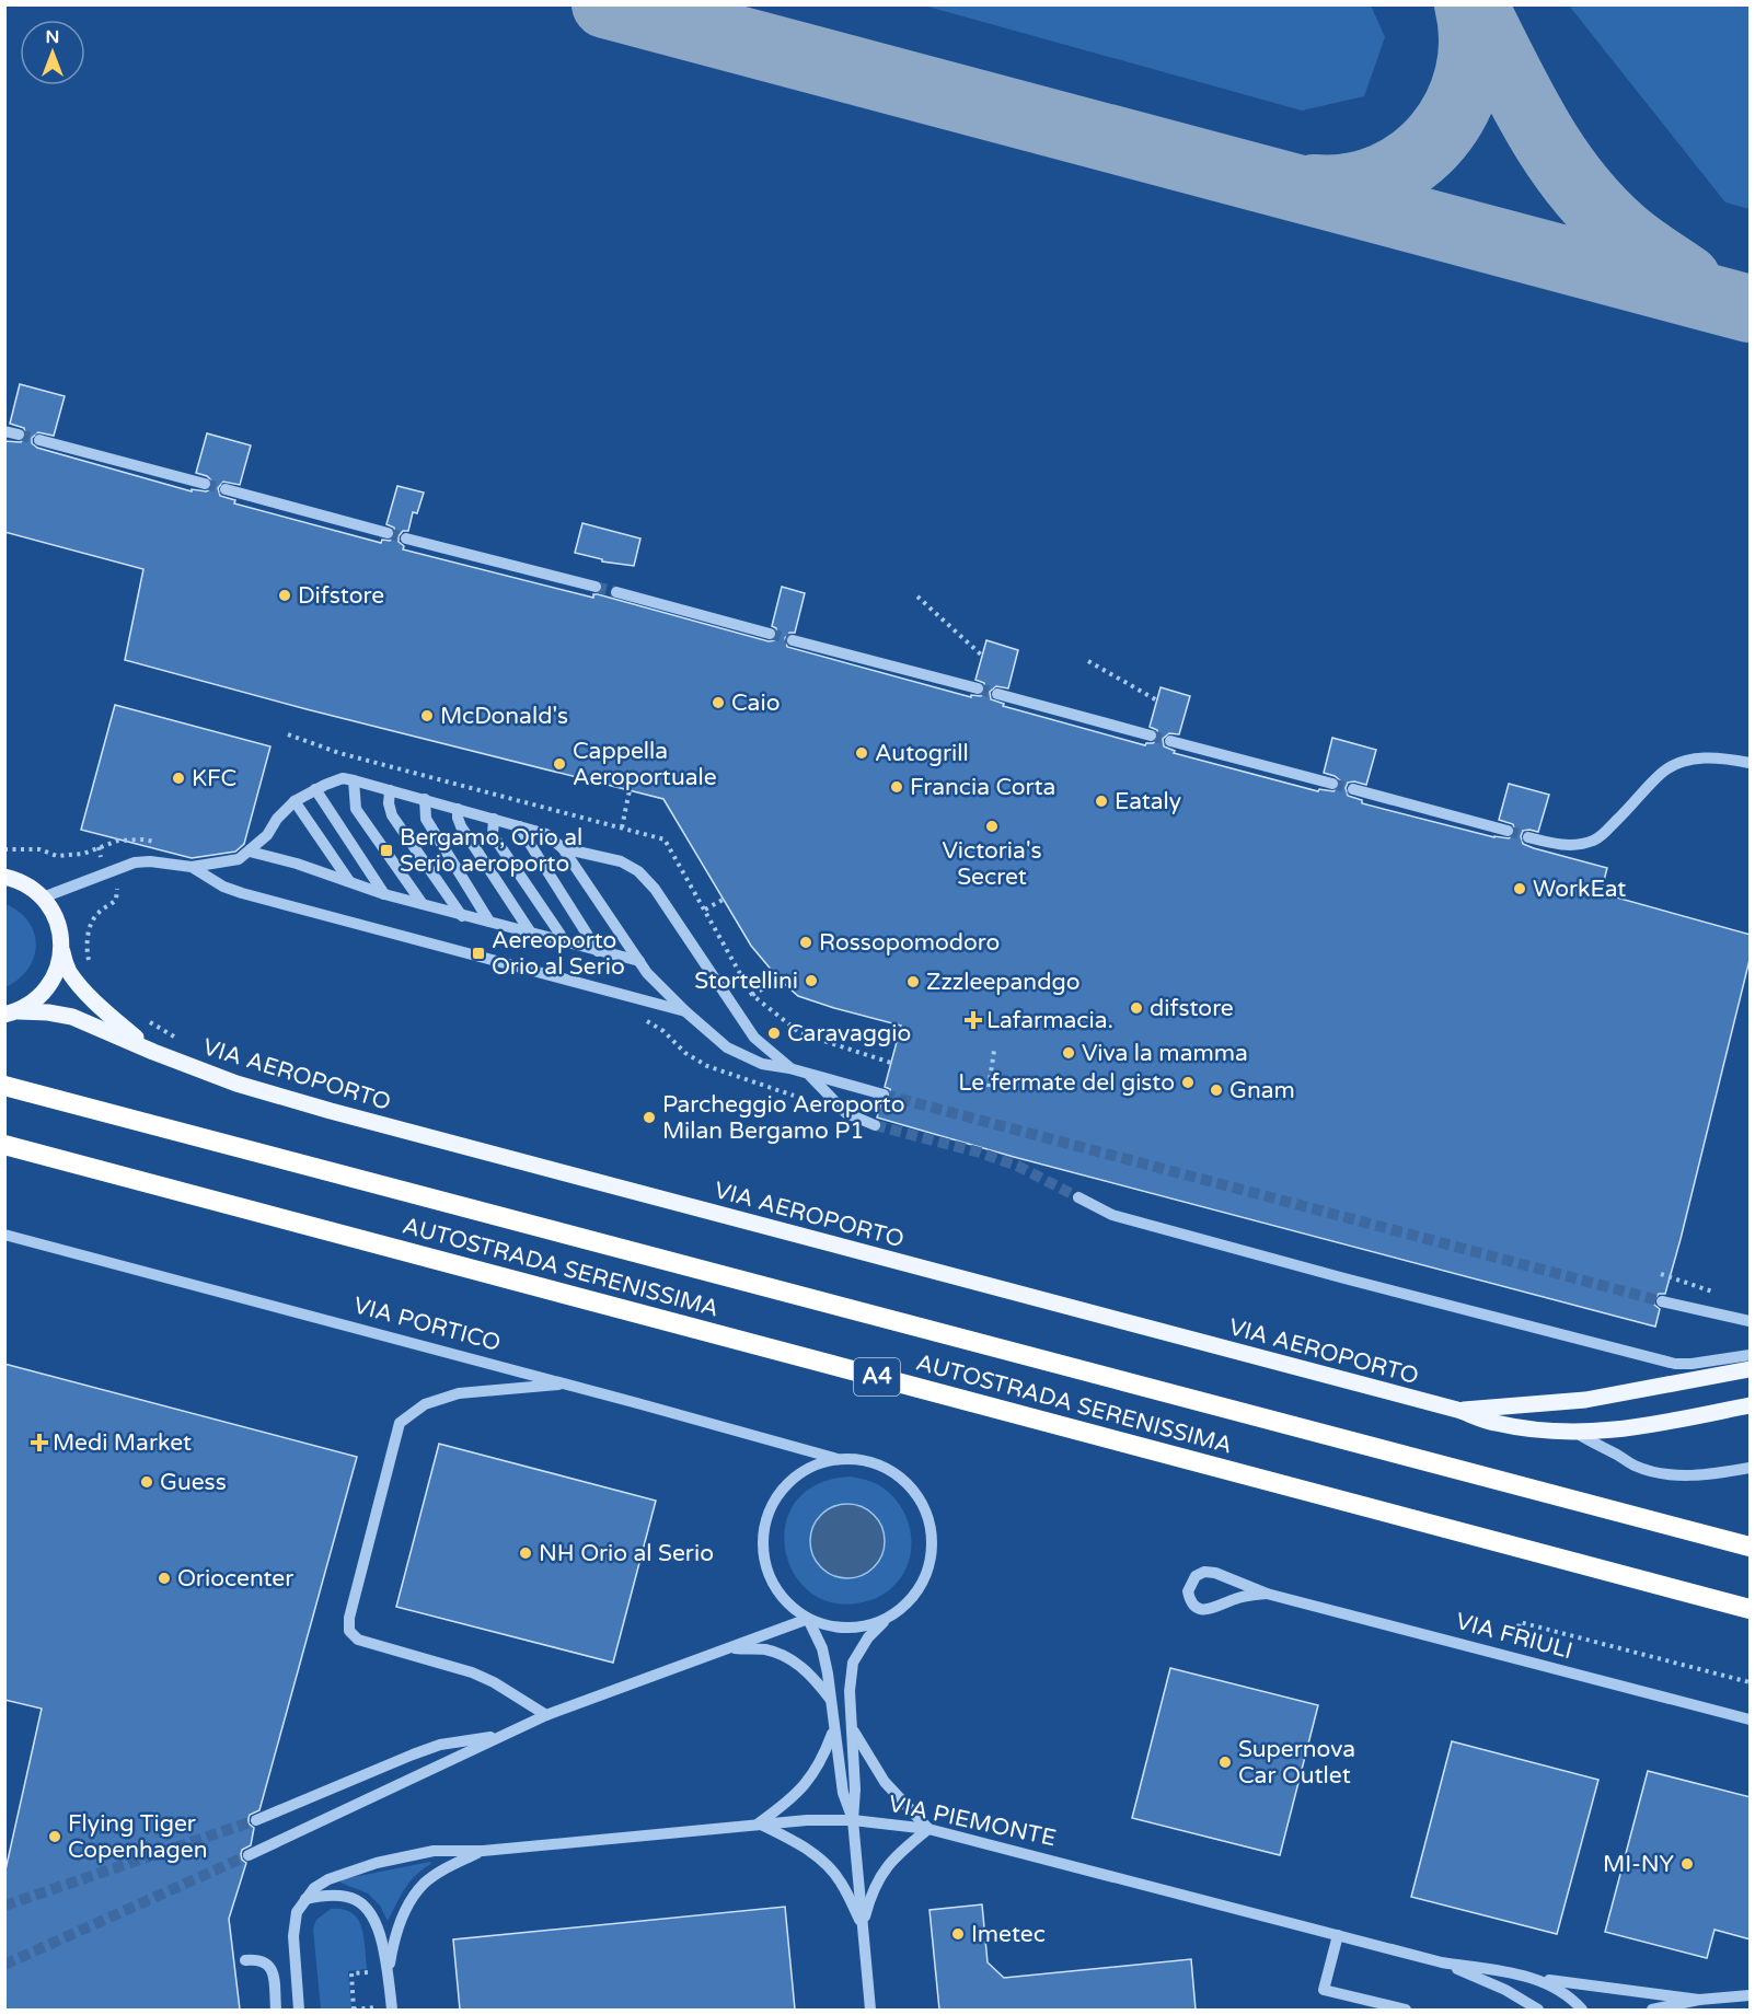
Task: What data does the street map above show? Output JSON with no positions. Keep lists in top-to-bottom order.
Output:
{
  "streets": {
    "highway": ["AUTOSTRADA SERENISSIMA", "A4"],
    "main road": ["VIA AEROPORTO"],
    "street": ["VIA PORTICO", "VIA FRIULI", "VIA PIEMONTE"]
  },
  "places": {
    "other": [
      "Difstore",
      "Caio",
      "McDonald's",
      "Autogrill",
      "Cappella Aeroportuale",
      "KFC",
      "Francia Corta",
      "Eataly",
      "Victoria's Secret",
      "WorkEat",
      "Rossopomodoro",
      "Stortellini",
      "Zzzleepandgo",
      "difstore",
      "Caravaggio",
      "Viva la mamma",
      "Le fermate del gisto",
      "Gnam",
      "Parcheggio Aeroporto Milan Bergamo P1",
      "Guess",
      "NH Orio al Serio",
      "Oriocenter",
      "Supernova Car Outlet",
      "Flying Tiger Copenhagen",
      "MI-NY",
      "Imetec"
    ],
    "transit": ["Bergamo, Orio al Serio aeroporto", "Aereoporto Orio al Serio"],
    "health": ["Lafarmacia.", "Medi Market"]
  },
  "north": "top"
}
